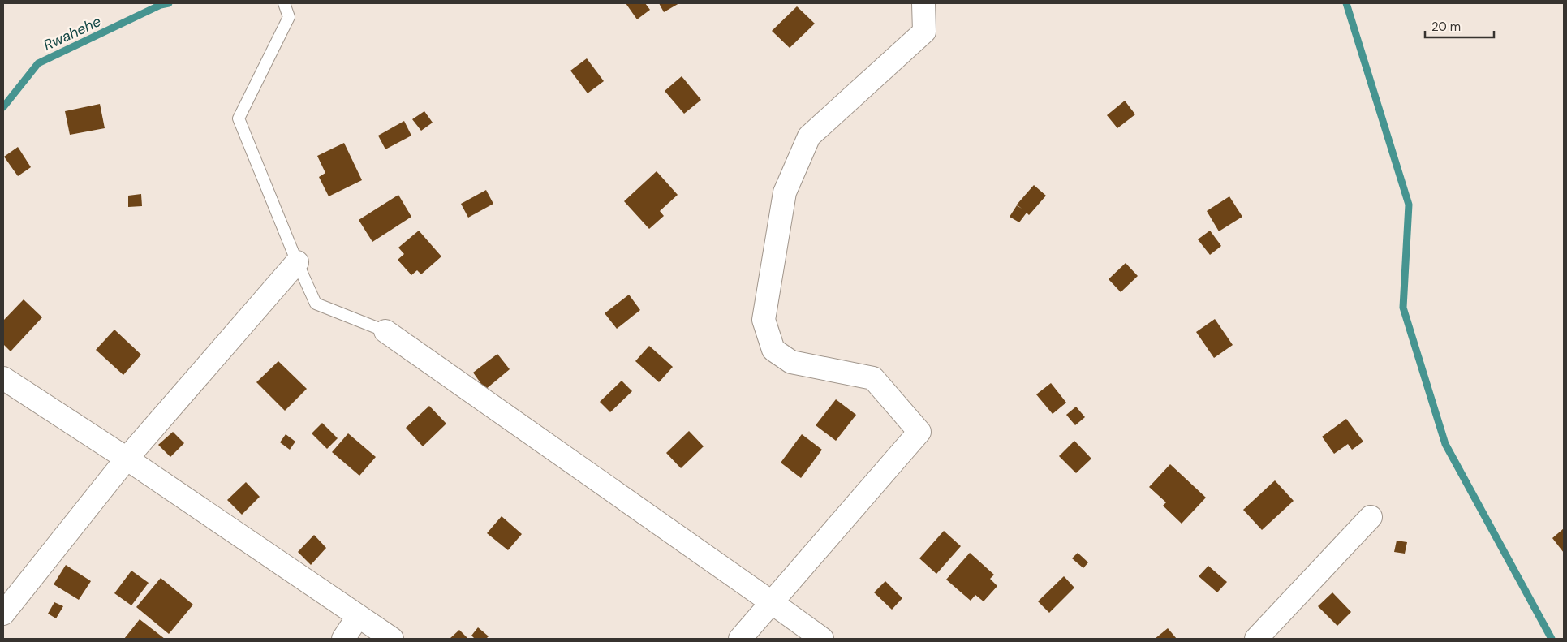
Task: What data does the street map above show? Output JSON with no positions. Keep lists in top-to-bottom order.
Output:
{
  "water": ["Rwahehe"],
  "scale_bar": "20 m"
}
